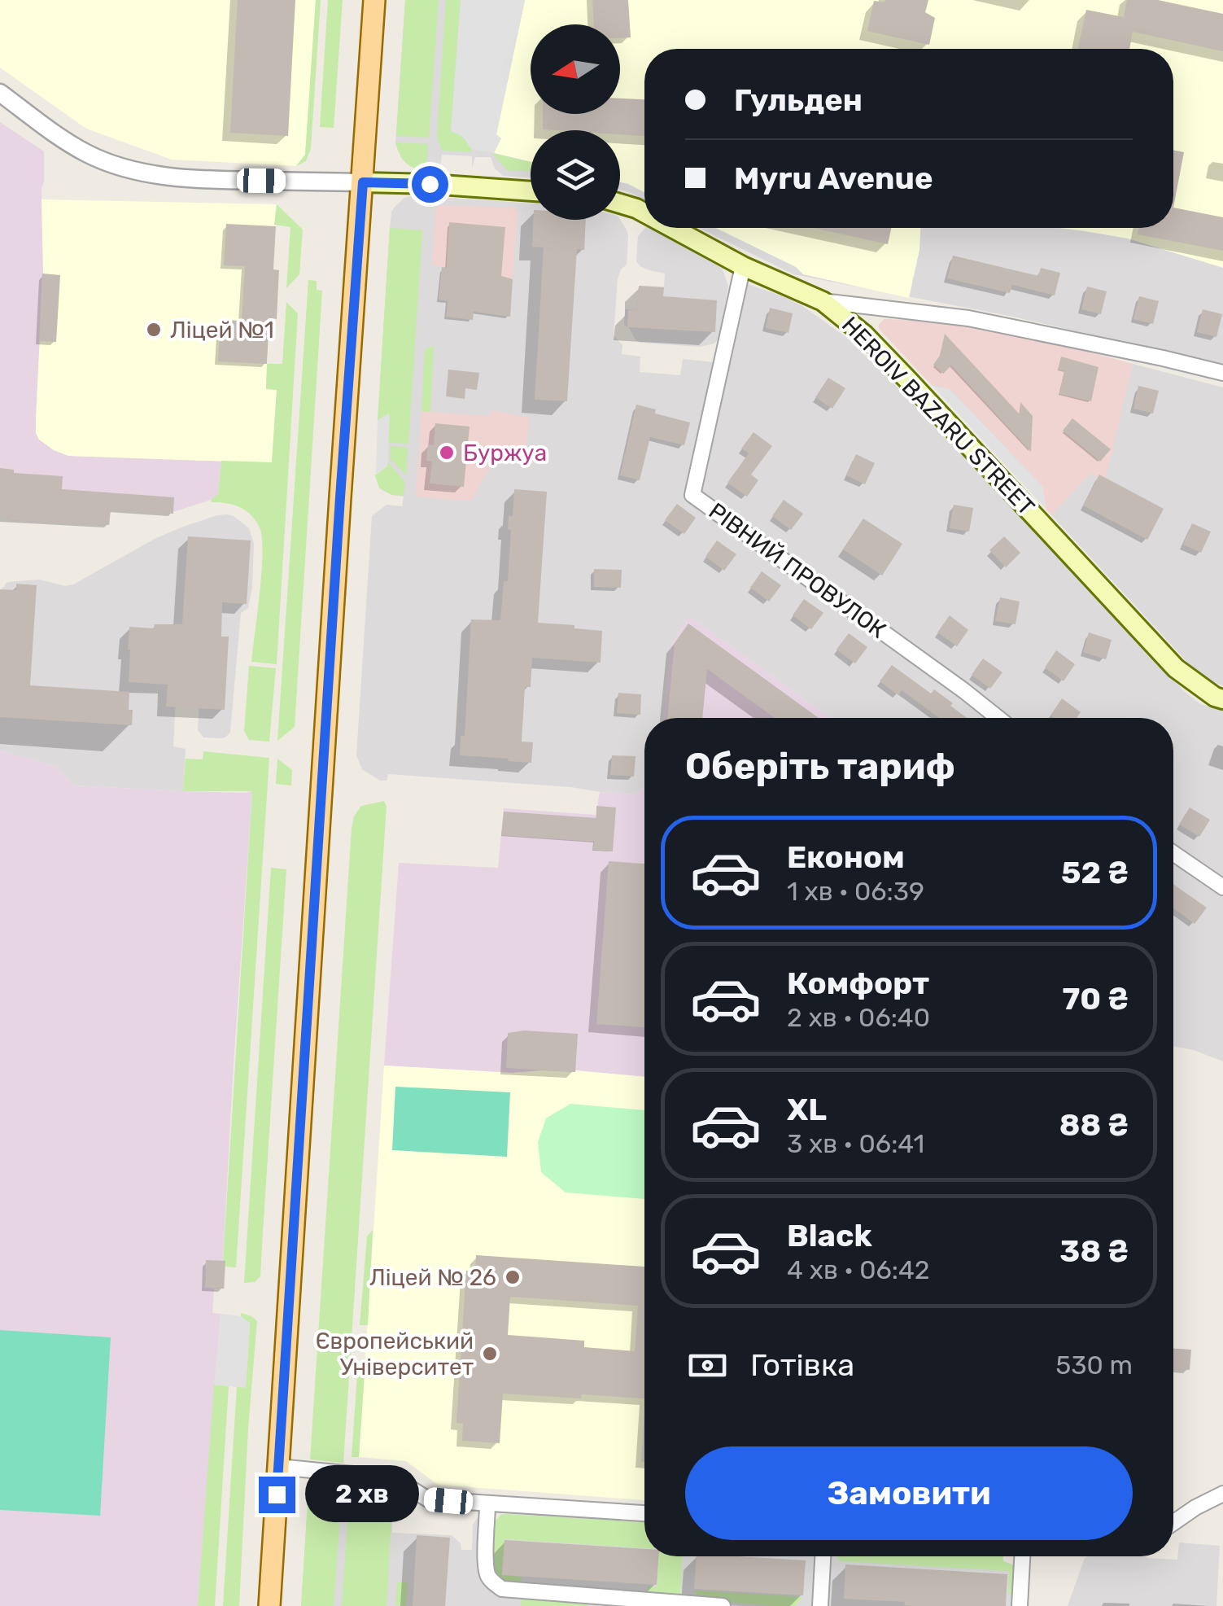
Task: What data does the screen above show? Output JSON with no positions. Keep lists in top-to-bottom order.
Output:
{
  "streets": {
    "main road": ["HEROIV BAZARU STREET"],
    "street": ["РІВНИЙ ПРОВУЛОК"]
  },
  "crossings": [
    ["HEROIV BAZARU STREET", "РІВНИЙ ПРОВУЛОК"]
  ],
  "places": [
    "Ліцей №1",
    "Буржуа",
    "Ліцей № 26",
    "Європейський Університет"
  ],
  "north": "left",
  "page": {
    "banner": ["Гульден", "Myru Avenue"],
    "heading": "Оберіть тариф",
    "list": [
      {
        "name": "Економ",
        "note": "1 хв · 06:39",
        "value": "52 ₴"
      },
      {
        "name": "Комфорт",
        "note": "2 хв · 06:40",
        "value": "70 ₴"
      },
      {
        "name": "XL",
        "note": "3 хв · 06:41",
        "value": "88 ₴"
      },
      {
        "name": "Black",
        "note": "4 хв · 06:42",
        "value": "38 ₴"
      }
    ],
    "pay": ["Готівка", "530 m"],
    "buttons": "Замовити",
    "bubble": "2 хв"
  }
}
